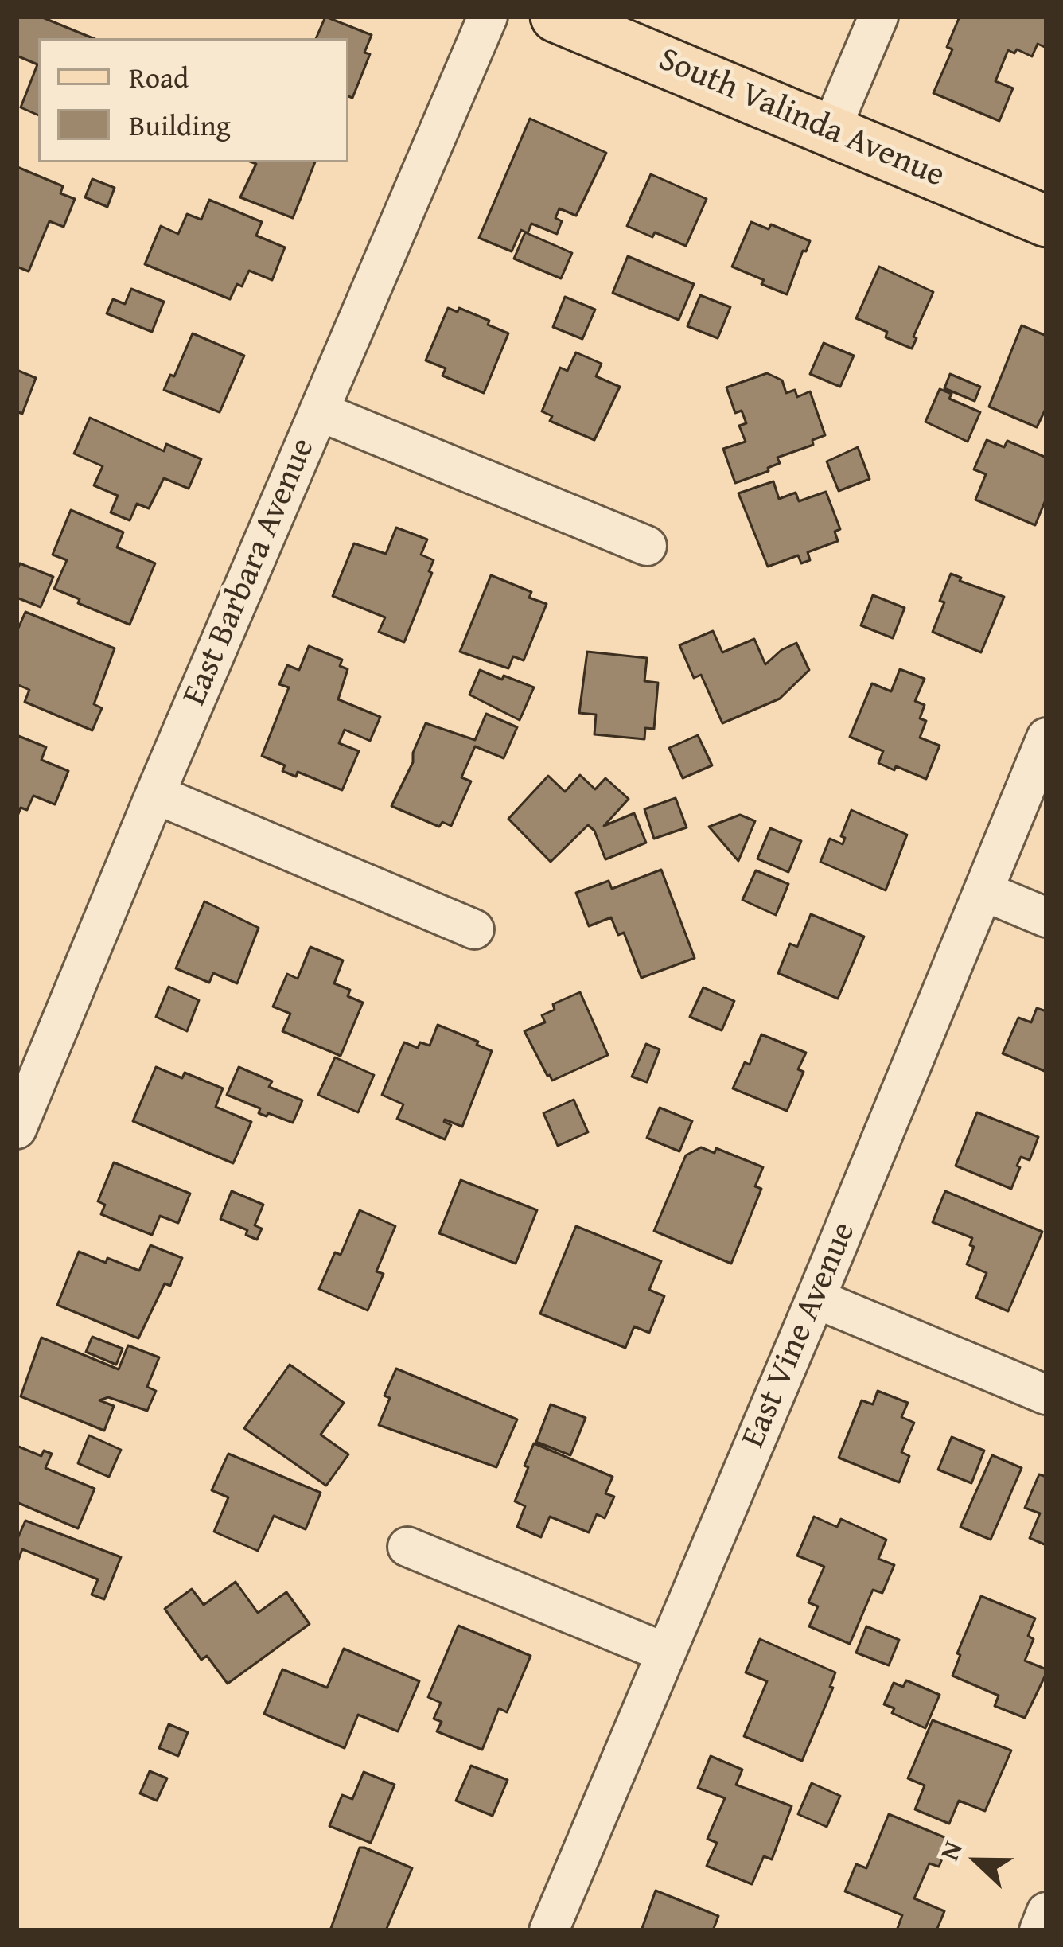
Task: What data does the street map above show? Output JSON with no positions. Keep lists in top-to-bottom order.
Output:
{
  "streets": {
    "main road": ["South Valinda Avenue"],
    "street": ["East Barbara Avenue", "East Vine Avenue"]
  },
  "legend": ["Road", "Building"],
  "north": "left"
}
